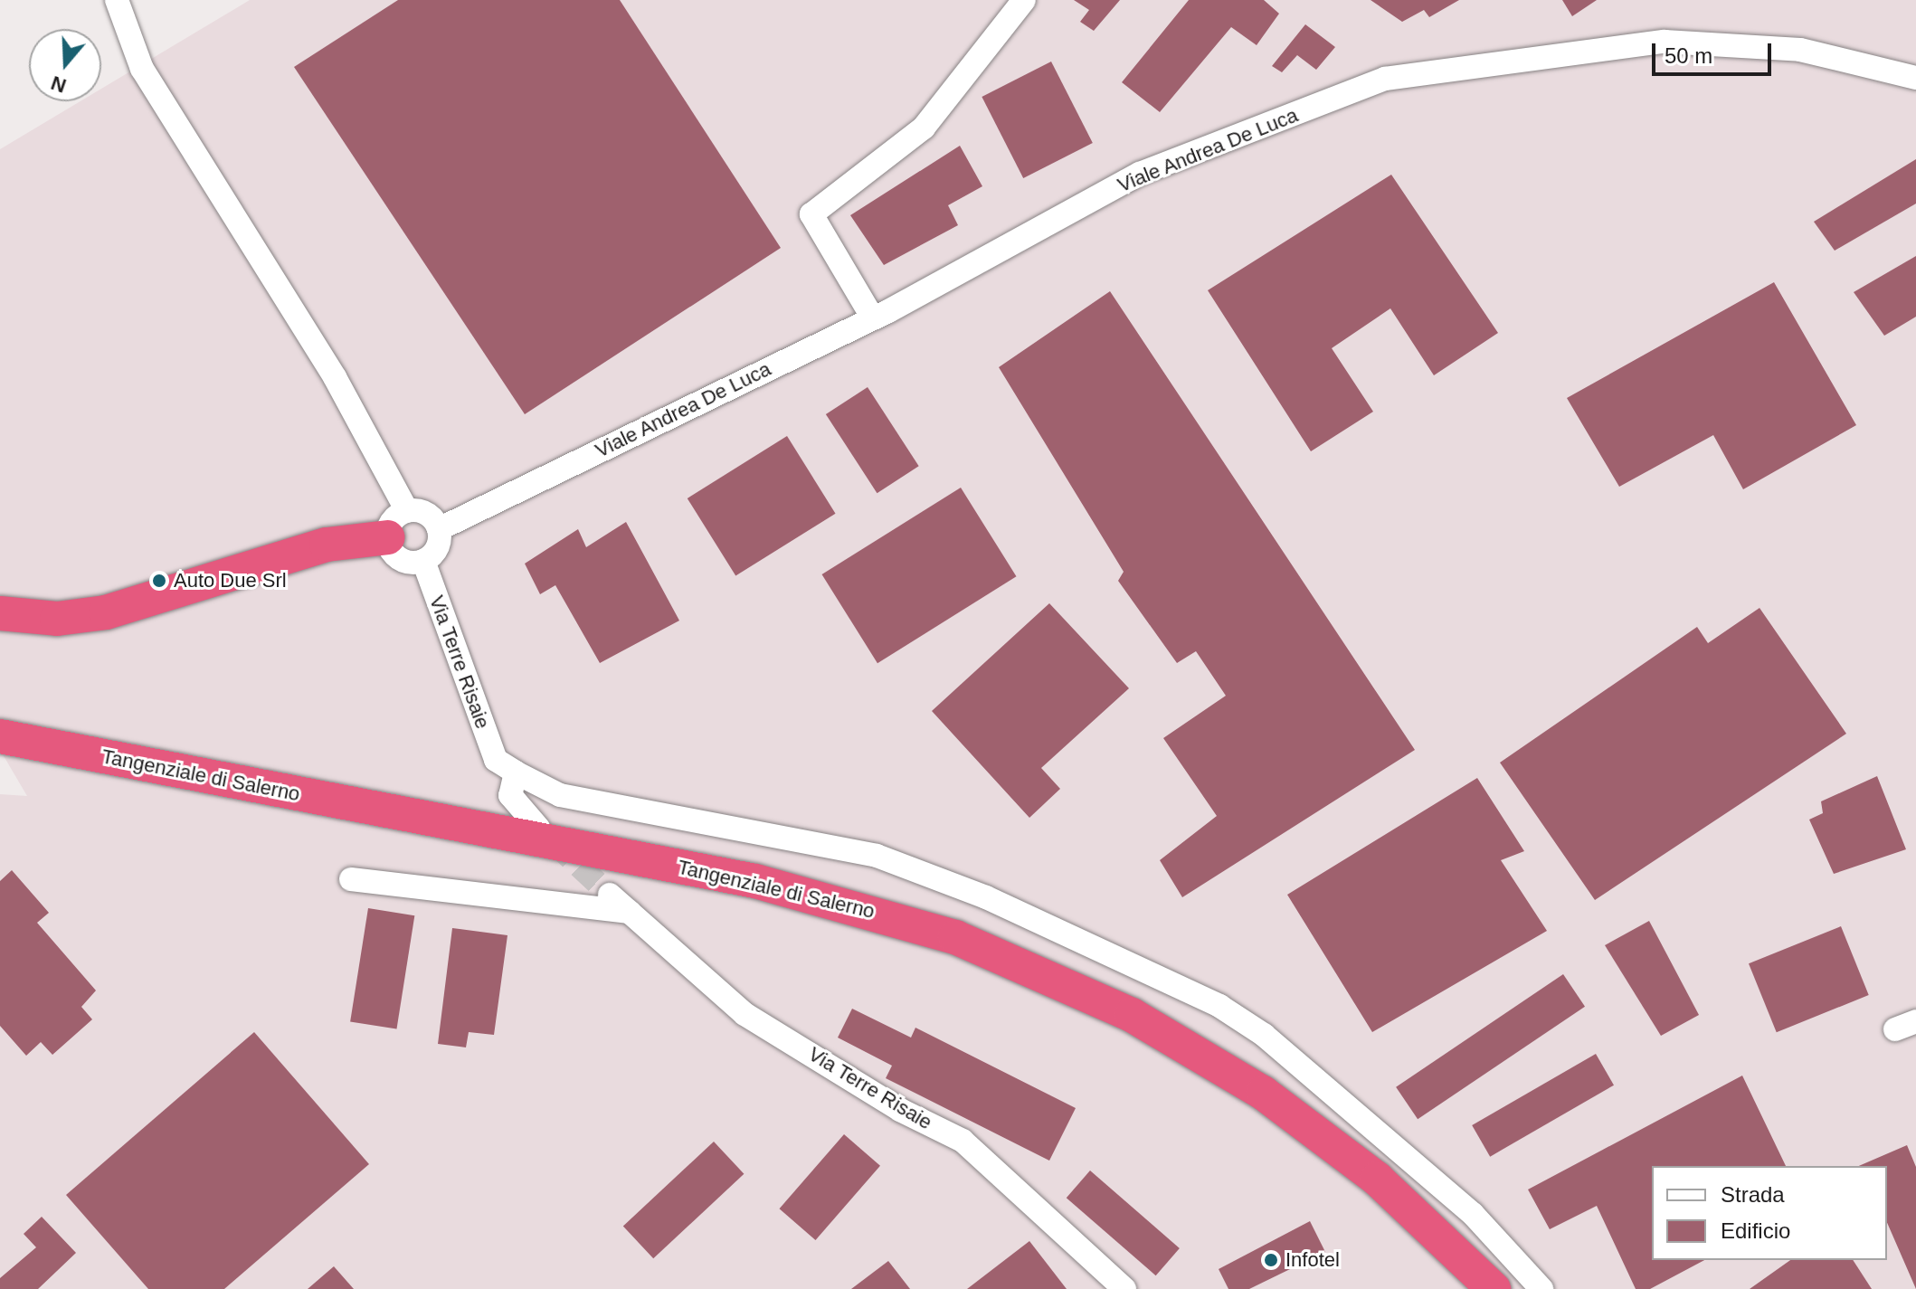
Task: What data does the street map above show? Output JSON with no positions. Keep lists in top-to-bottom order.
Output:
{
  "streets": {
    "highway": ["Tangenziale di Salerno"],
    "street": ["Viale Andrea De Luca", "Via Terre Risaie"]
  },
  "crossings": [
    ["Viale Andrea De Luca", "Via Terre Risaie"]
  ],
  "places": ["Auto Due Srl", "Infotel"],
  "legend": ["Strada", "Edificio"],
  "scale_bar": "50 m",
  "north": "bottom"
}
